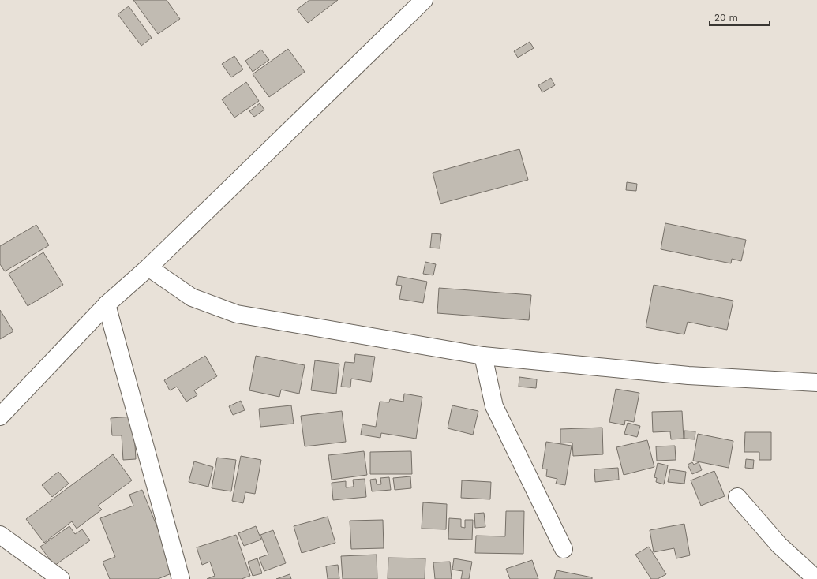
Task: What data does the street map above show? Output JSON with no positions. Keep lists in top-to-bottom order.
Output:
{
  "scale_bar": "20 m"
}
